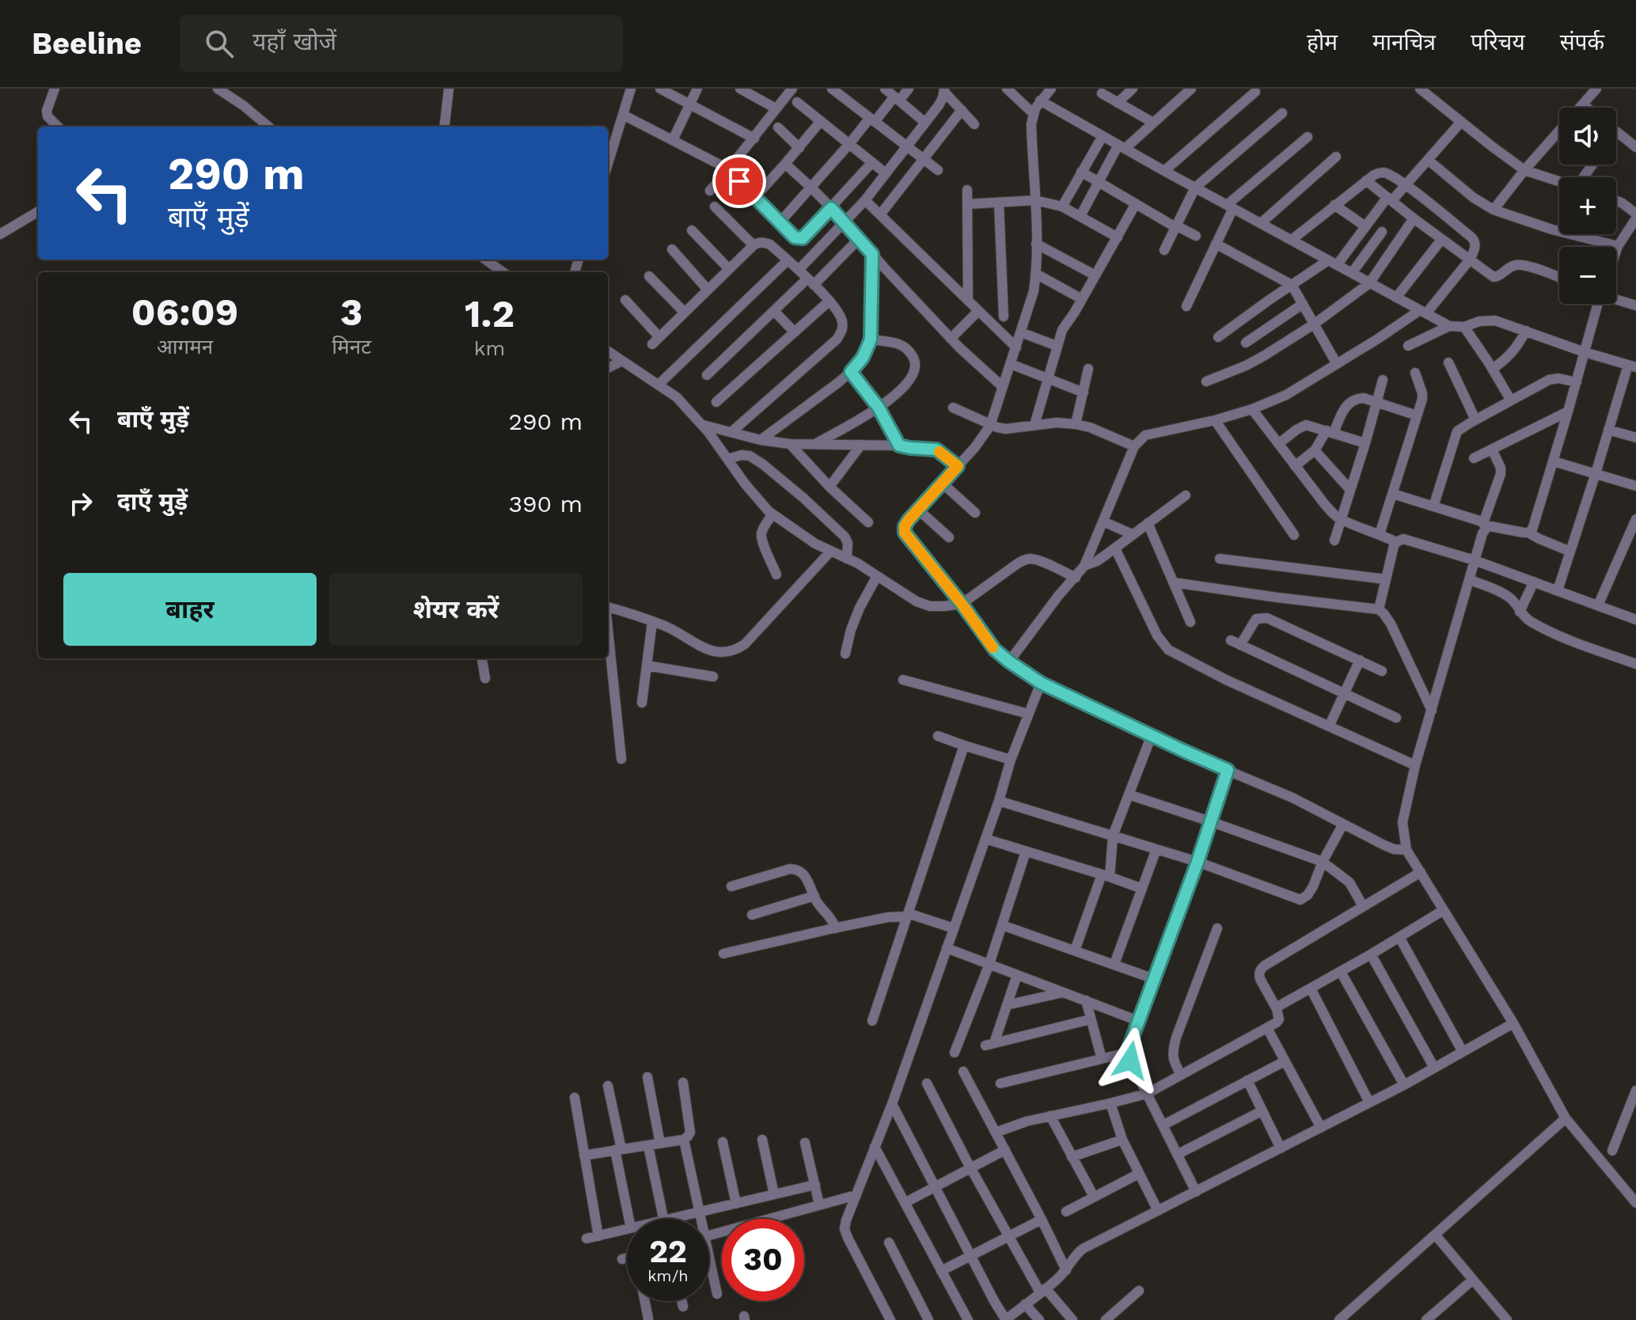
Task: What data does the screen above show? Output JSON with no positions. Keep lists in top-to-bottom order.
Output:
{
  "page": {
    "header": "Beeline",
    "search": "यहाँ खोजें",
    "nav": [
      "होम",
      "मानचित्र",
      "परिचय",
      "संपर्क"
    ],
    "map_buttons": ["+", "−"],
    "turn": ["290 m", "बाएँ मुड़ें"],
    "eta": [
      "06:09",
      "आगमन",
      "3",
      "मिनट",
      "1.2",
      "km"
    ],
    "list": [
      {
        "name": "बाएँ मुड़ें",
        "value": "290 m"
      },
      {
        "name": "दाएँ मुड़ें",
        "value": "390 m"
      }
    ],
    "buttons": ["बाहर", "शेयर करें"],
    "speed": "22 km/h",
    "limit": "30"
  }
}
